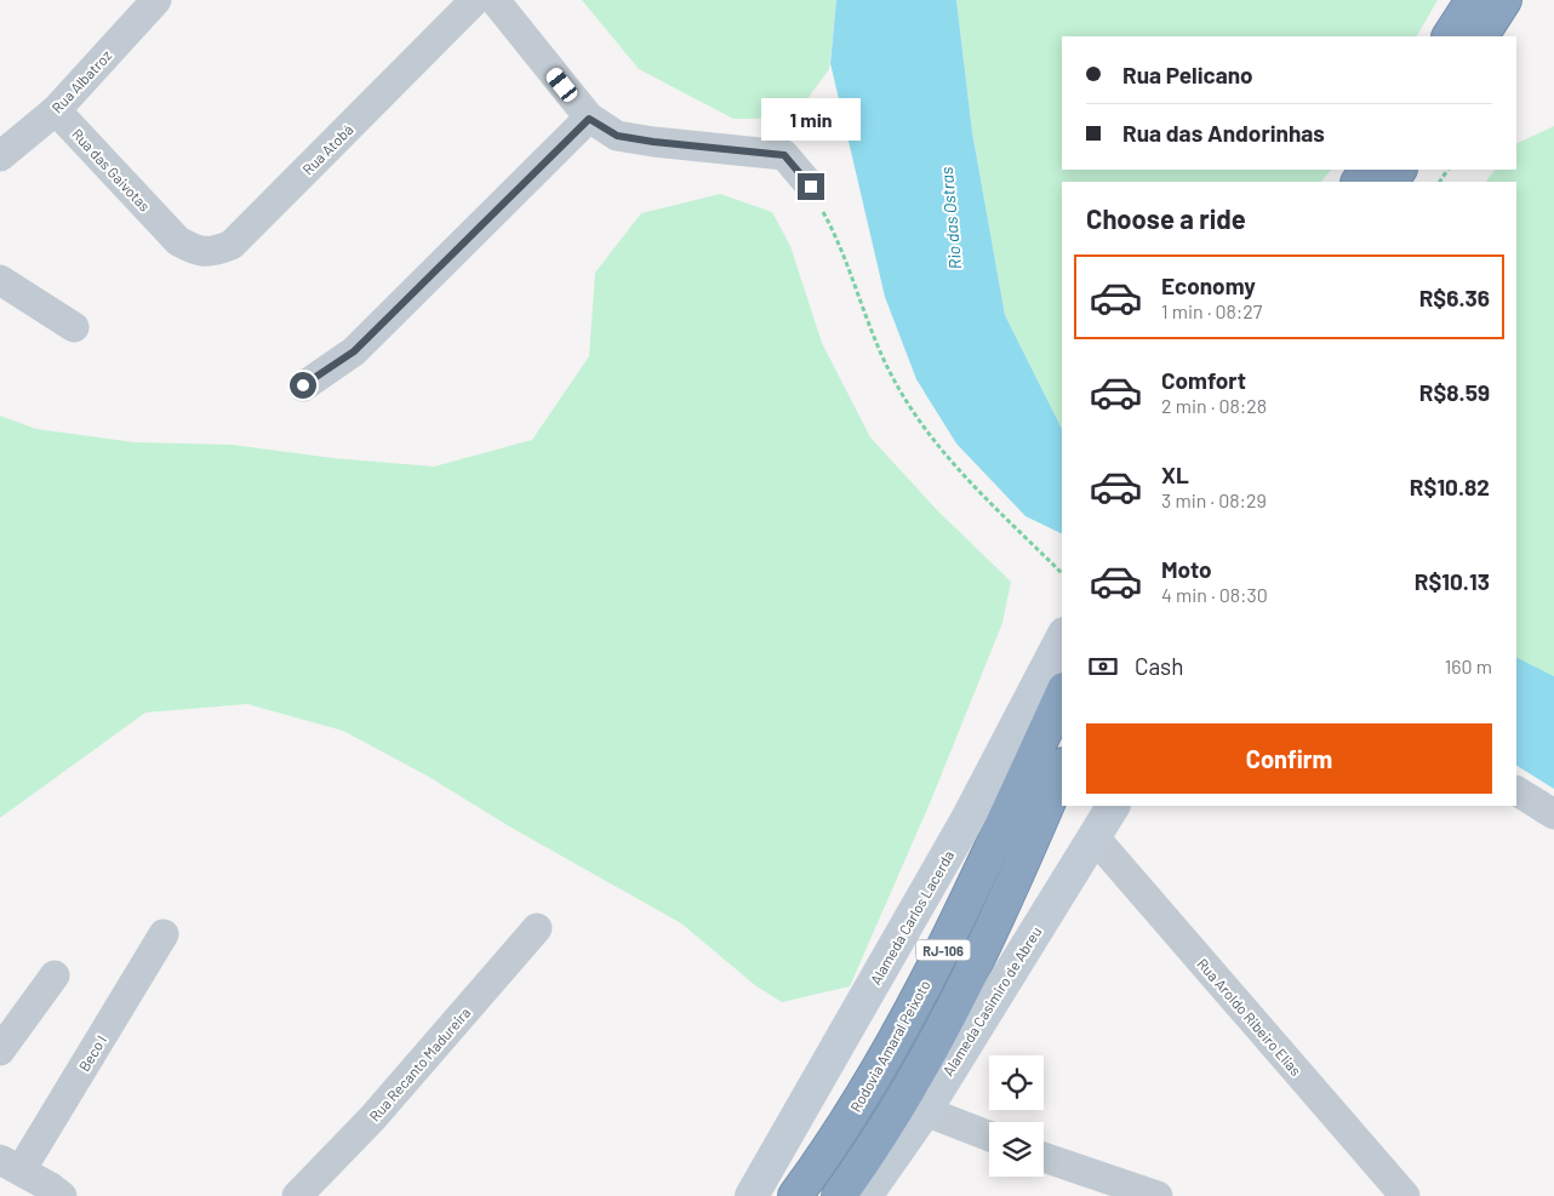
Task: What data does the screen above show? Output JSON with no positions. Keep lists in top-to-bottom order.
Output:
{
  "streets": {
    "highway": ["RJ-106", "Rodovia Amaral Peixoto"],
    "main road": ["Alameda Carlos Lacerda", "Alameda Casimiro de Abreu"],
    "street": [
      "Rua Albatroz",
      "Rua Atobá",
      "Rua das Gaivotas",
      "Rua Aroldo Ribeiro Elias",
      "Beco I",
      "Rua Recanto Madureira"
    ]
  },
  "crossings": [
    ["Rua Albatroz", "Rua das Gaivotas"],
    ["Rua Atobá", "Rua das Gaivotas"],
    ["Alameda Casimiro de Abreu", "Rua Aroldo Ribeiro Elias"]
  ],
  "water": ["Rio das Ostras"],
  "page": {
    "banner": ["Rua Pelicano", "Rua das Andorinhas"],
    "bubble": "1 min",
    "heading": "Choose a ride",
    "list": [
      {
        "name": "Economy",
        "note": "1 min · 08:27",
        "value": "R$6.36"
      },
      {
        "name": "Comfort",
        "note": "2 min · 08:28",
        "value": "R$8.59"
      },
      {
        "name": "XL",
        "note": "3 min · 08:29",
        "value": "R$10.82"
      },
      {
        "name": "Moto",
        "note": "4 min · 08:30",
        "value": "R$10.13"
      }
    ],
    "pay": ["Cash", "160 m"],
    "buttons": "Confirm"
  }
}
